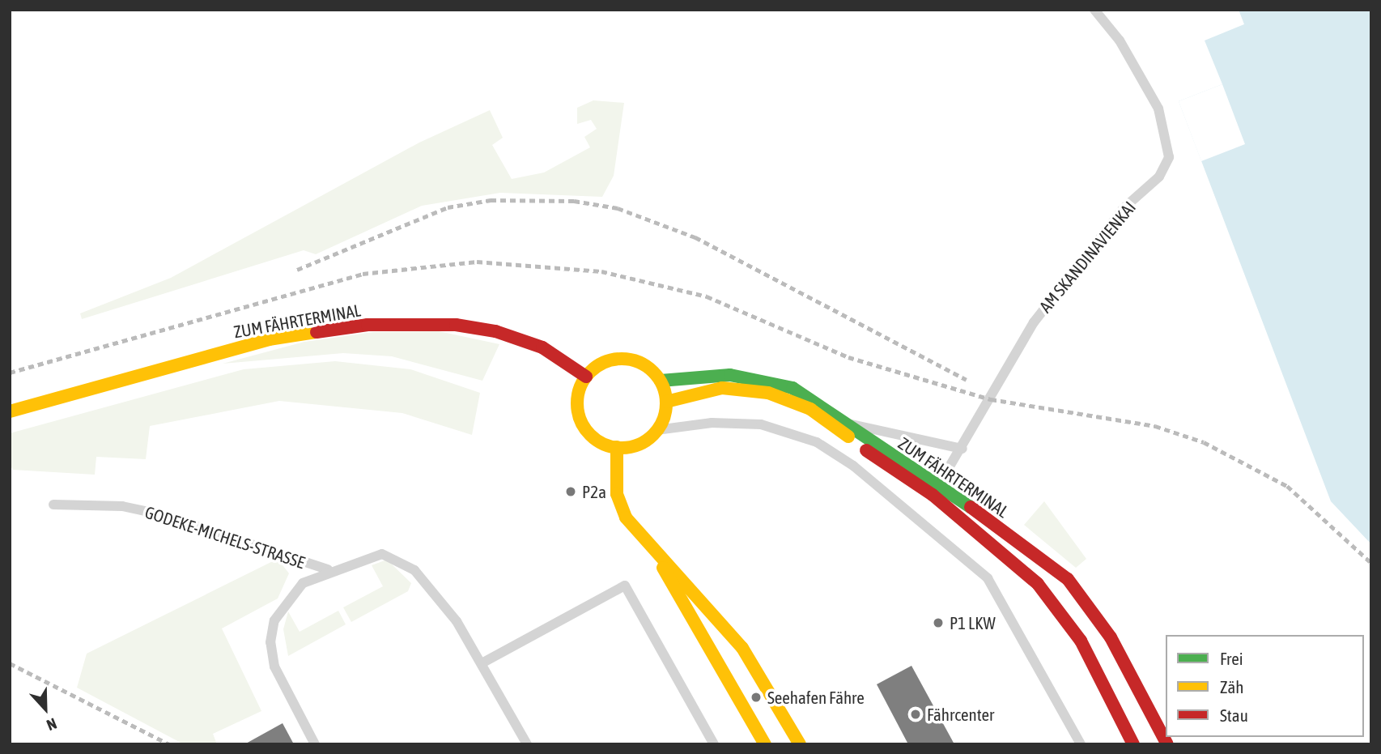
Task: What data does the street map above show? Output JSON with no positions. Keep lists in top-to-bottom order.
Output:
{
  "streets": {
    "street": ["AM SKANDINAVIENKAI", "ZUM FÄHRTERMINAL", "GODEKE-MICHELS-STRASSE"]
  },
  "crossings": [
    ["AM SKANDINAVIENKAI", "ZUM FÄHRTERMINAL"]
  ],
  "places": [
    "P2a",
    "P1 LKW",
    "Seehafen Fähre",
    "Fährcenter"
  ],
  "legend": ["Frei", "Zäh", "Stau"],
  "north": "bottom"
}
